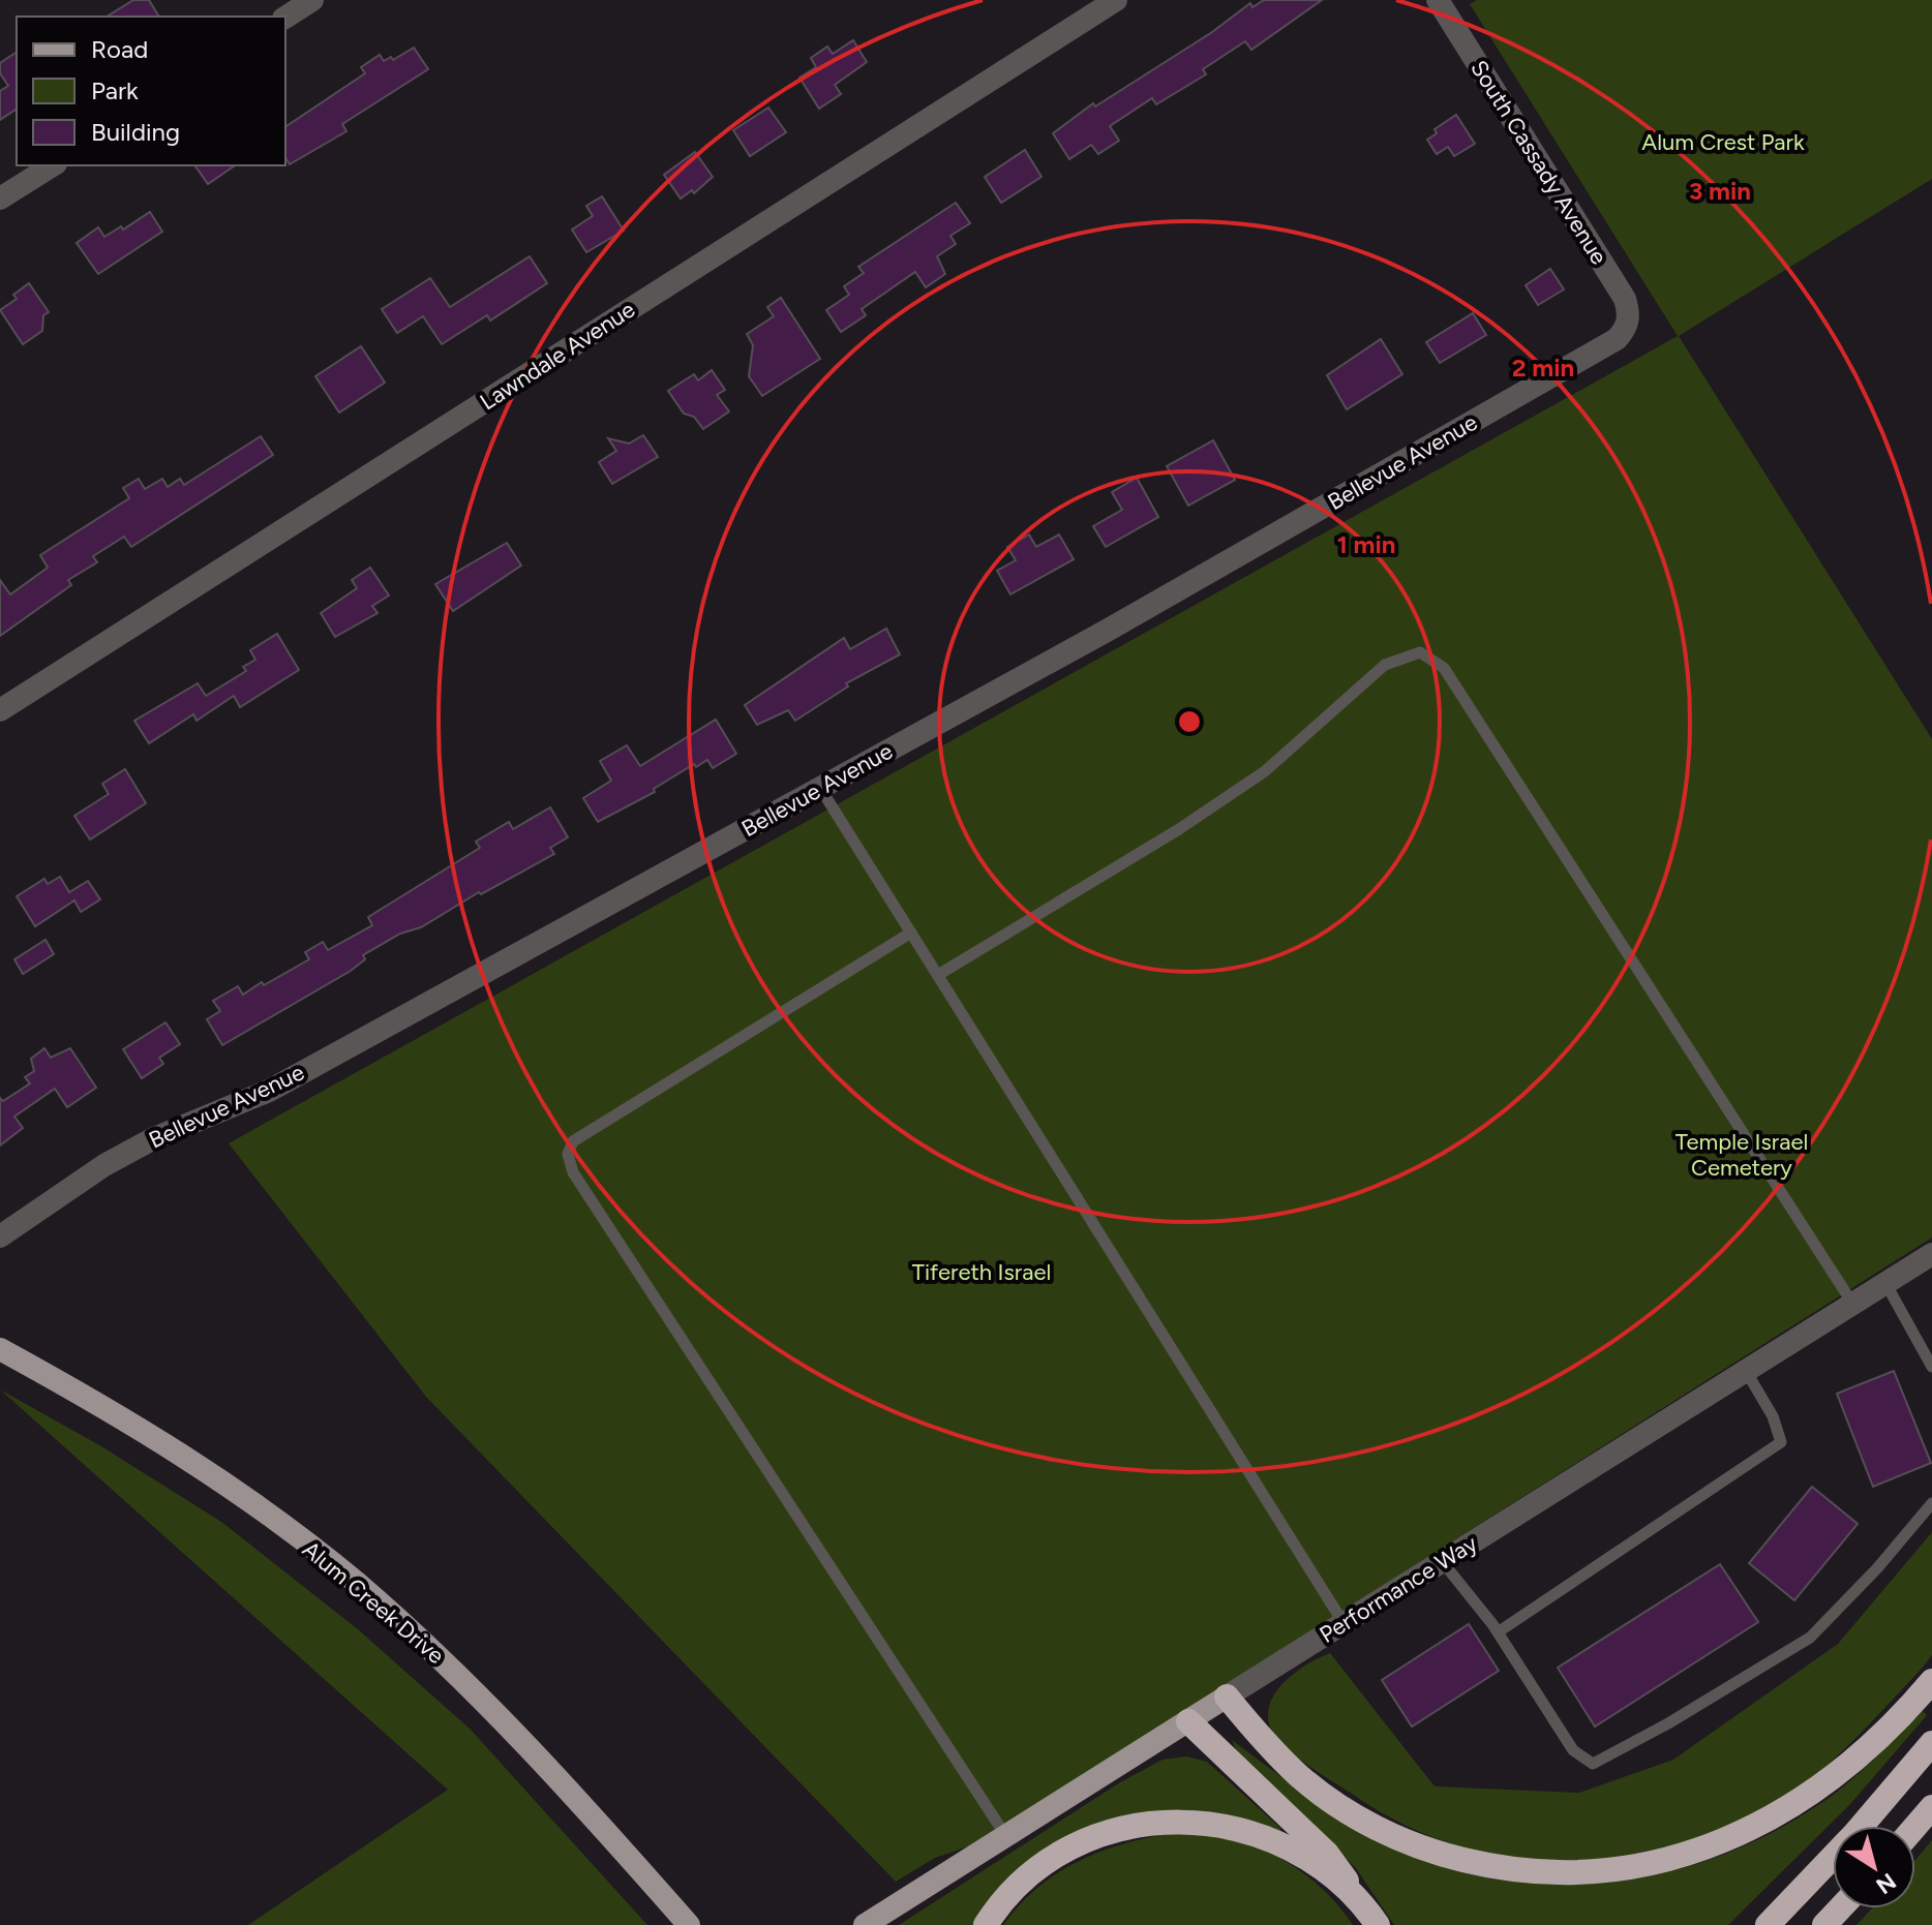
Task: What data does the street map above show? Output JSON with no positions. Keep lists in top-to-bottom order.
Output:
{
  "streets": {
    "main road": ["Performance Way", "Alum Creek Drive"],
    "street": ["South Cassady Avenue", "Lawndale Avenue", "Bellevue Avenue"]
  },
  "crossings": [
    ["South Cassady Avenue", "Bellevue Avenue"]
  ],
  "parks": ["Alum Crest Park", "Temple Israel Cemetery", "Tifereth Israel"],
  "legend": ["Road", "Park", "Building"],
  "north": "bottom right",
  "rings": ["3 min", "2 min", "1 min"]
}
